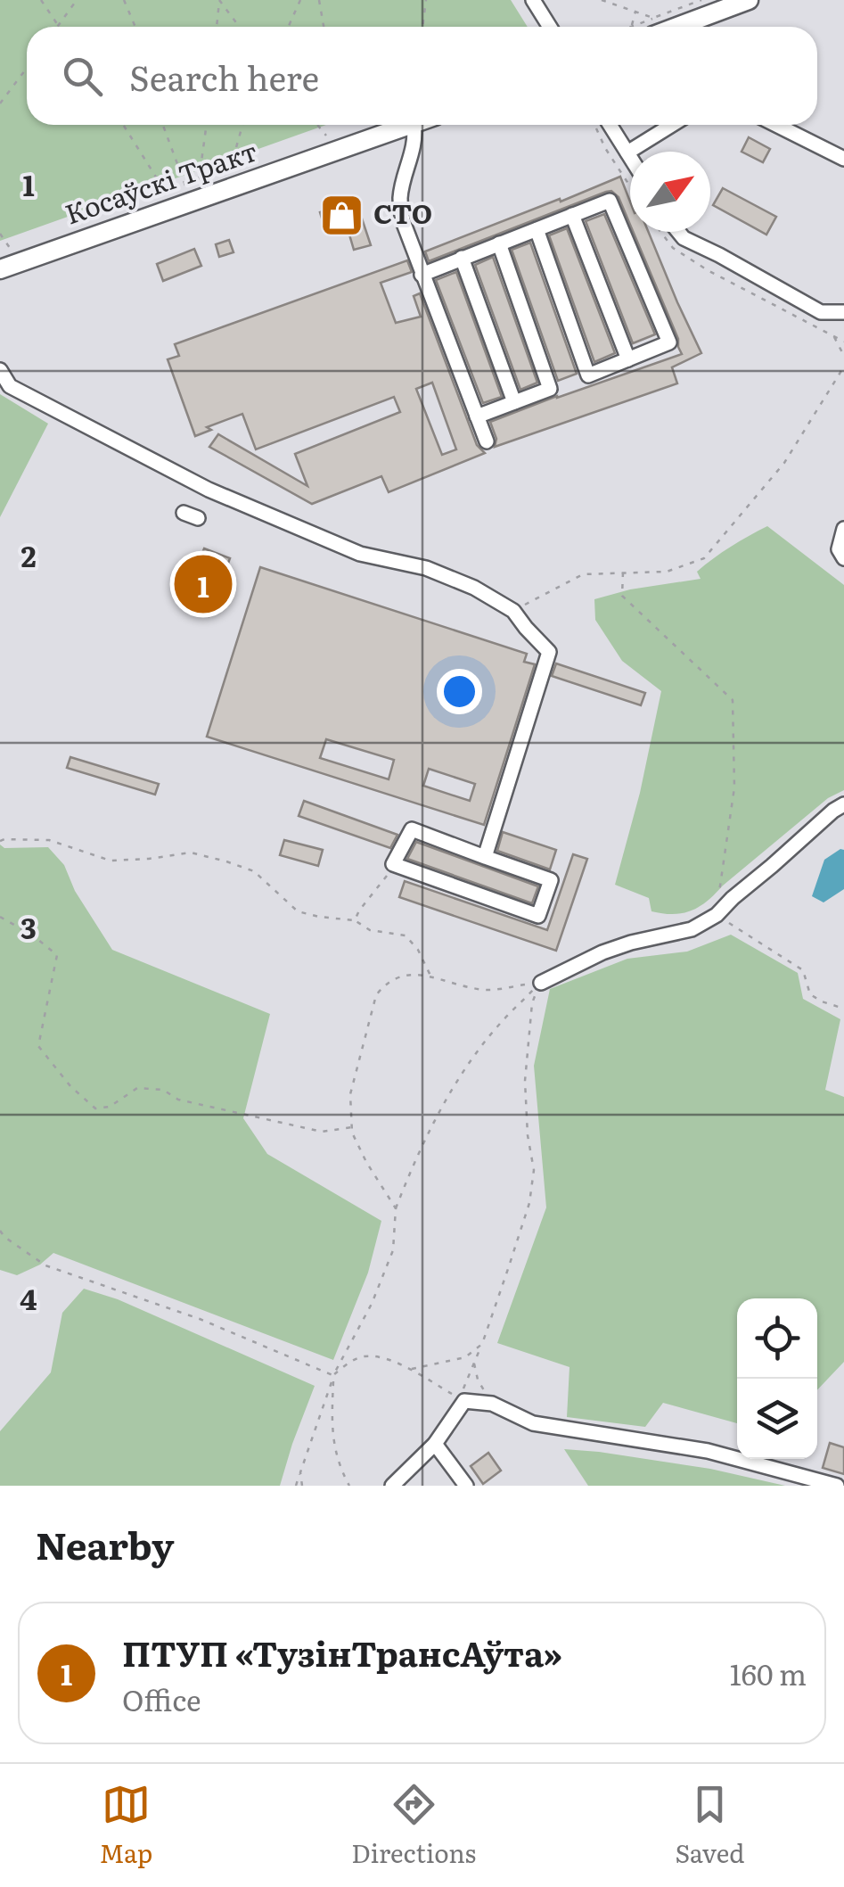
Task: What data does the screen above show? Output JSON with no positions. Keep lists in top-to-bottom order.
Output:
{
  "streets": {
    "main road": ["Косаўскі Тракт"]
  },
  "places": {
    "shop": ["СТО"]
  },
  "north": "top right",
  "page": {
    "search": "Search here",
    "pins": "1",
    "heading": "Nearby",
    "list": [
      {
        "mark": "1",
        "name": "ПТУП «ТузінТрансАўта»",
        "note": "Office",
        "value": "160 m"
      }
    ],
    "nav": ["Map", "Directions", "Saved"]
  },
  "grid": {
    "rows": [
      "1",
      "2",
      "3",
      "4"
    ]
  }
}
